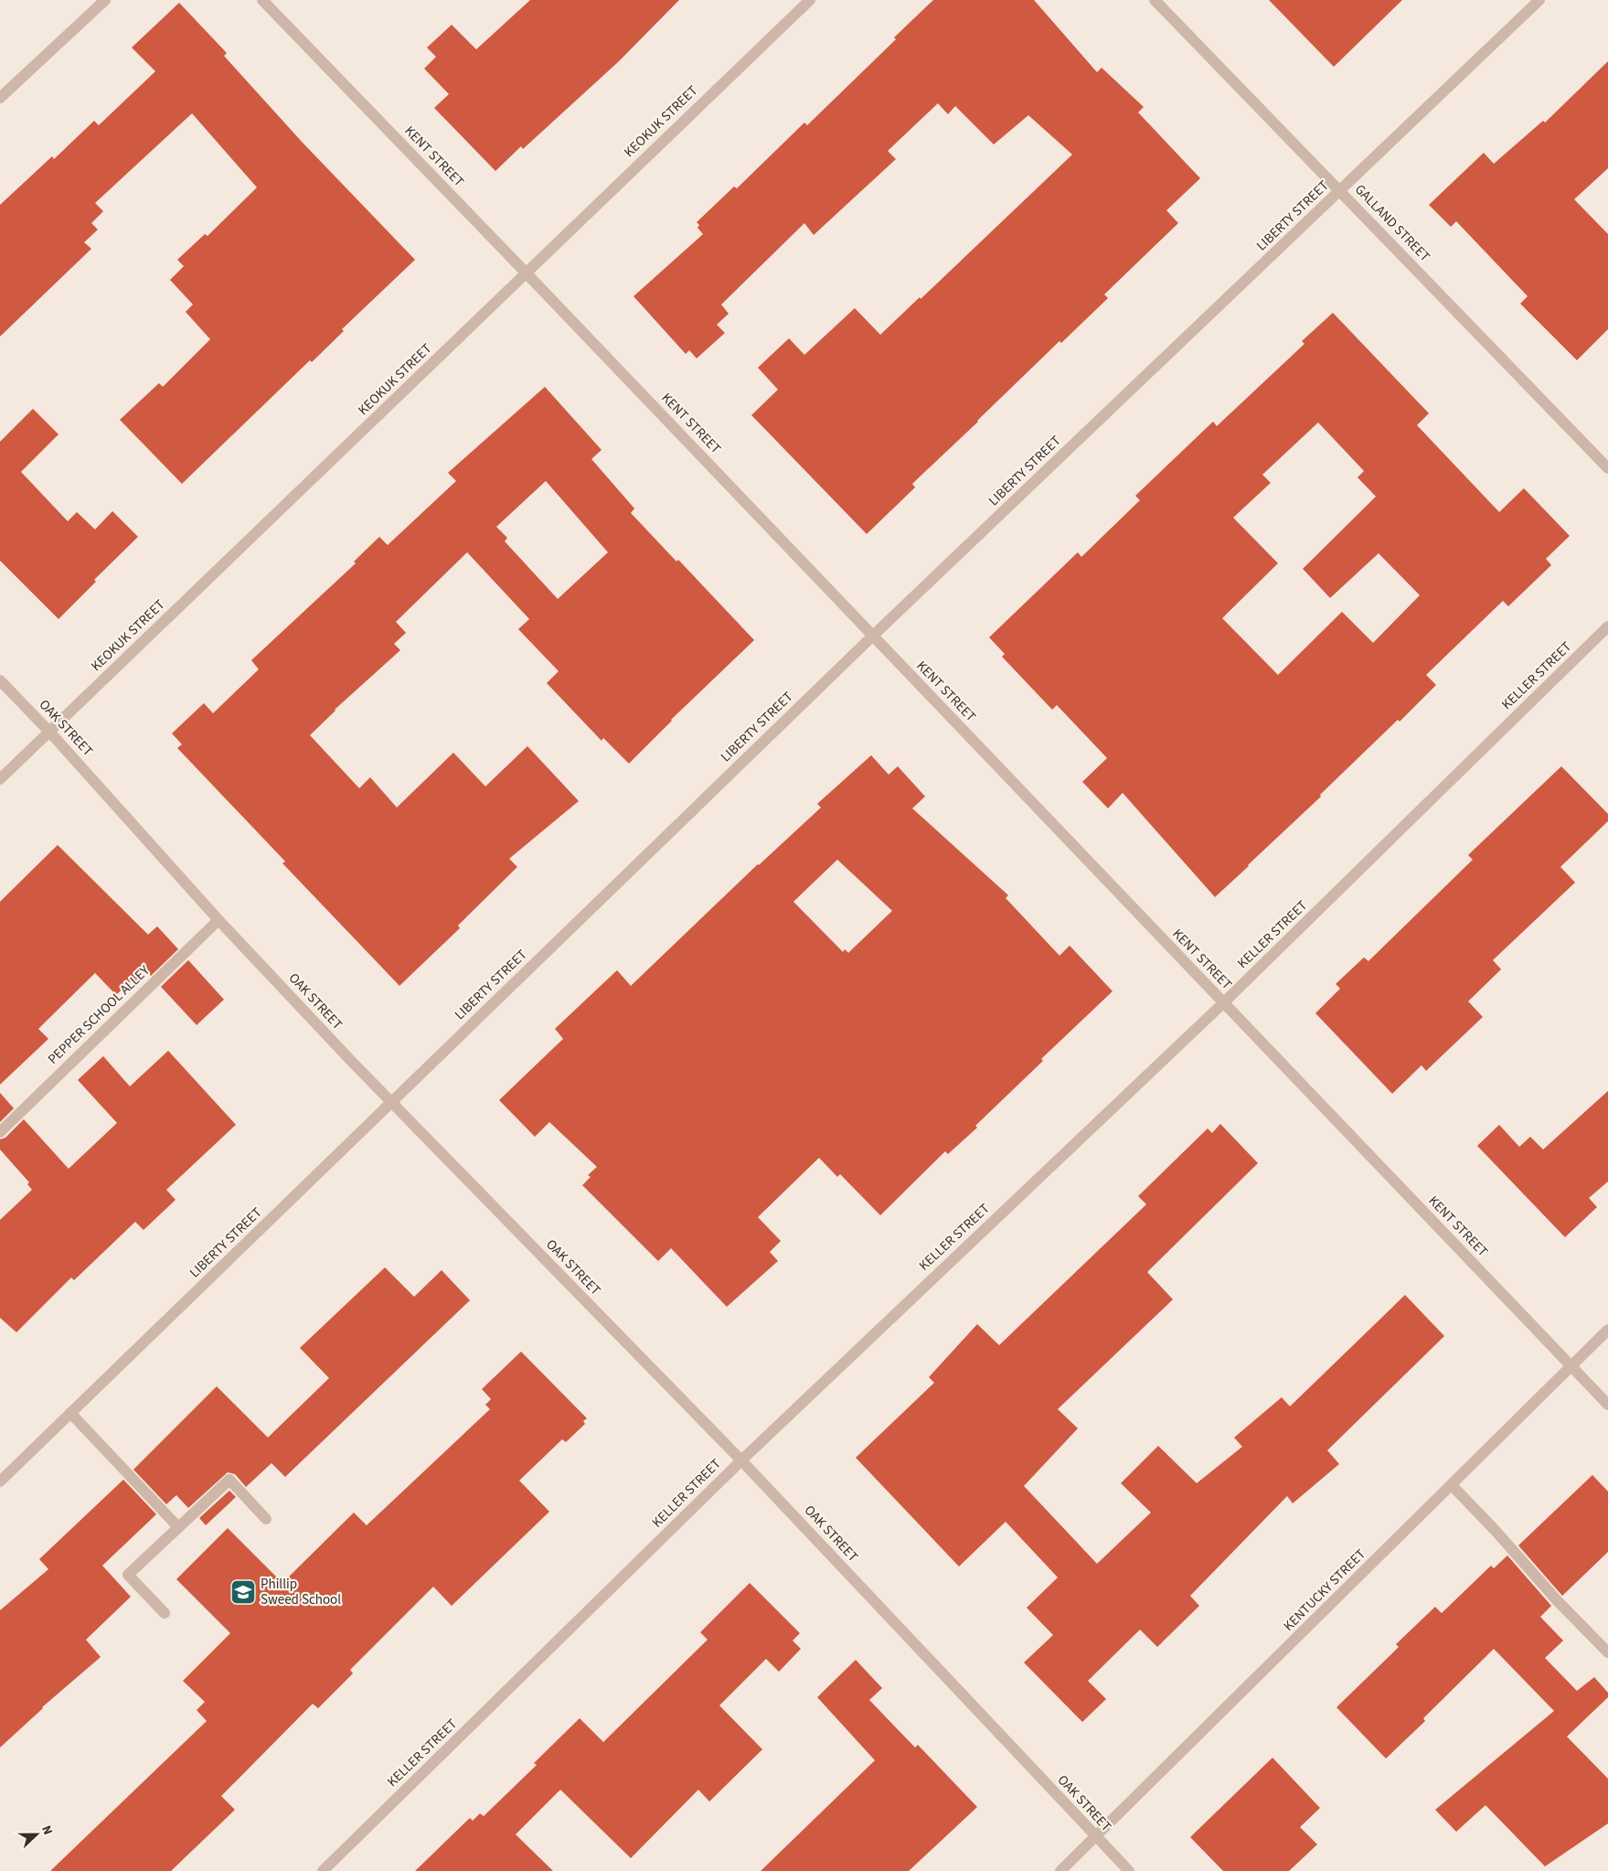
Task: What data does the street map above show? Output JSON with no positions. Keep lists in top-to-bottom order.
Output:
{
  "streets": {
    "street": [
      "KEOKUK STREET",
      "KENT STREET",
      "LIBERTY STREET",
      "GALLAND STREET",
      "KELLER STREET",
      "OAK STREET",
      "PEPPER SCHOOL ALLEY",
      "KENTUCKY STREET"
    ]
  },
  "crossings": [
    ["KEOKUK STREET", "KENT STREET"],
    ["KEOKUK STREET", "OAK STREET"],
    ["KENT STREET", "LIBERTY STREET"],
    ["KENT STREET", "KELLER STREET"],
    ["KENT STREET", "KENTUCKY STREET"],
    ["LIBERTY STREET", "GALLAND STREET"],
    ["LIBERTY STREET", "OAK STREET"],
    ["KELLER STREET", "OAK STREET"],
    ["OAK STREET", "PEPPER SCHOOL ALLEY"],
    ["OAK STREET", "KENTUCKY STREET"]
  ],
  "places": {
    "school or university": ["Phillip Sweed School"]
  },
  "north": "right"
}
